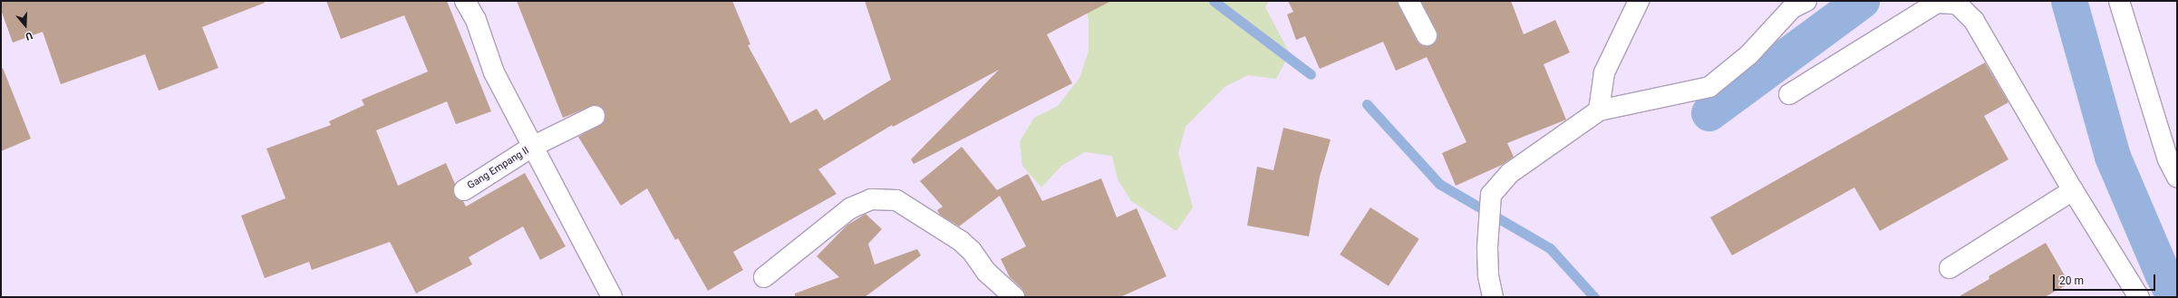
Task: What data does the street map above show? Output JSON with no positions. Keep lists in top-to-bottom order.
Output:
{
  "streets": {
    "street": ["Gang Empang II"]
  },
  "scale_bar": "20 m",
  "north": "bottom"
}
